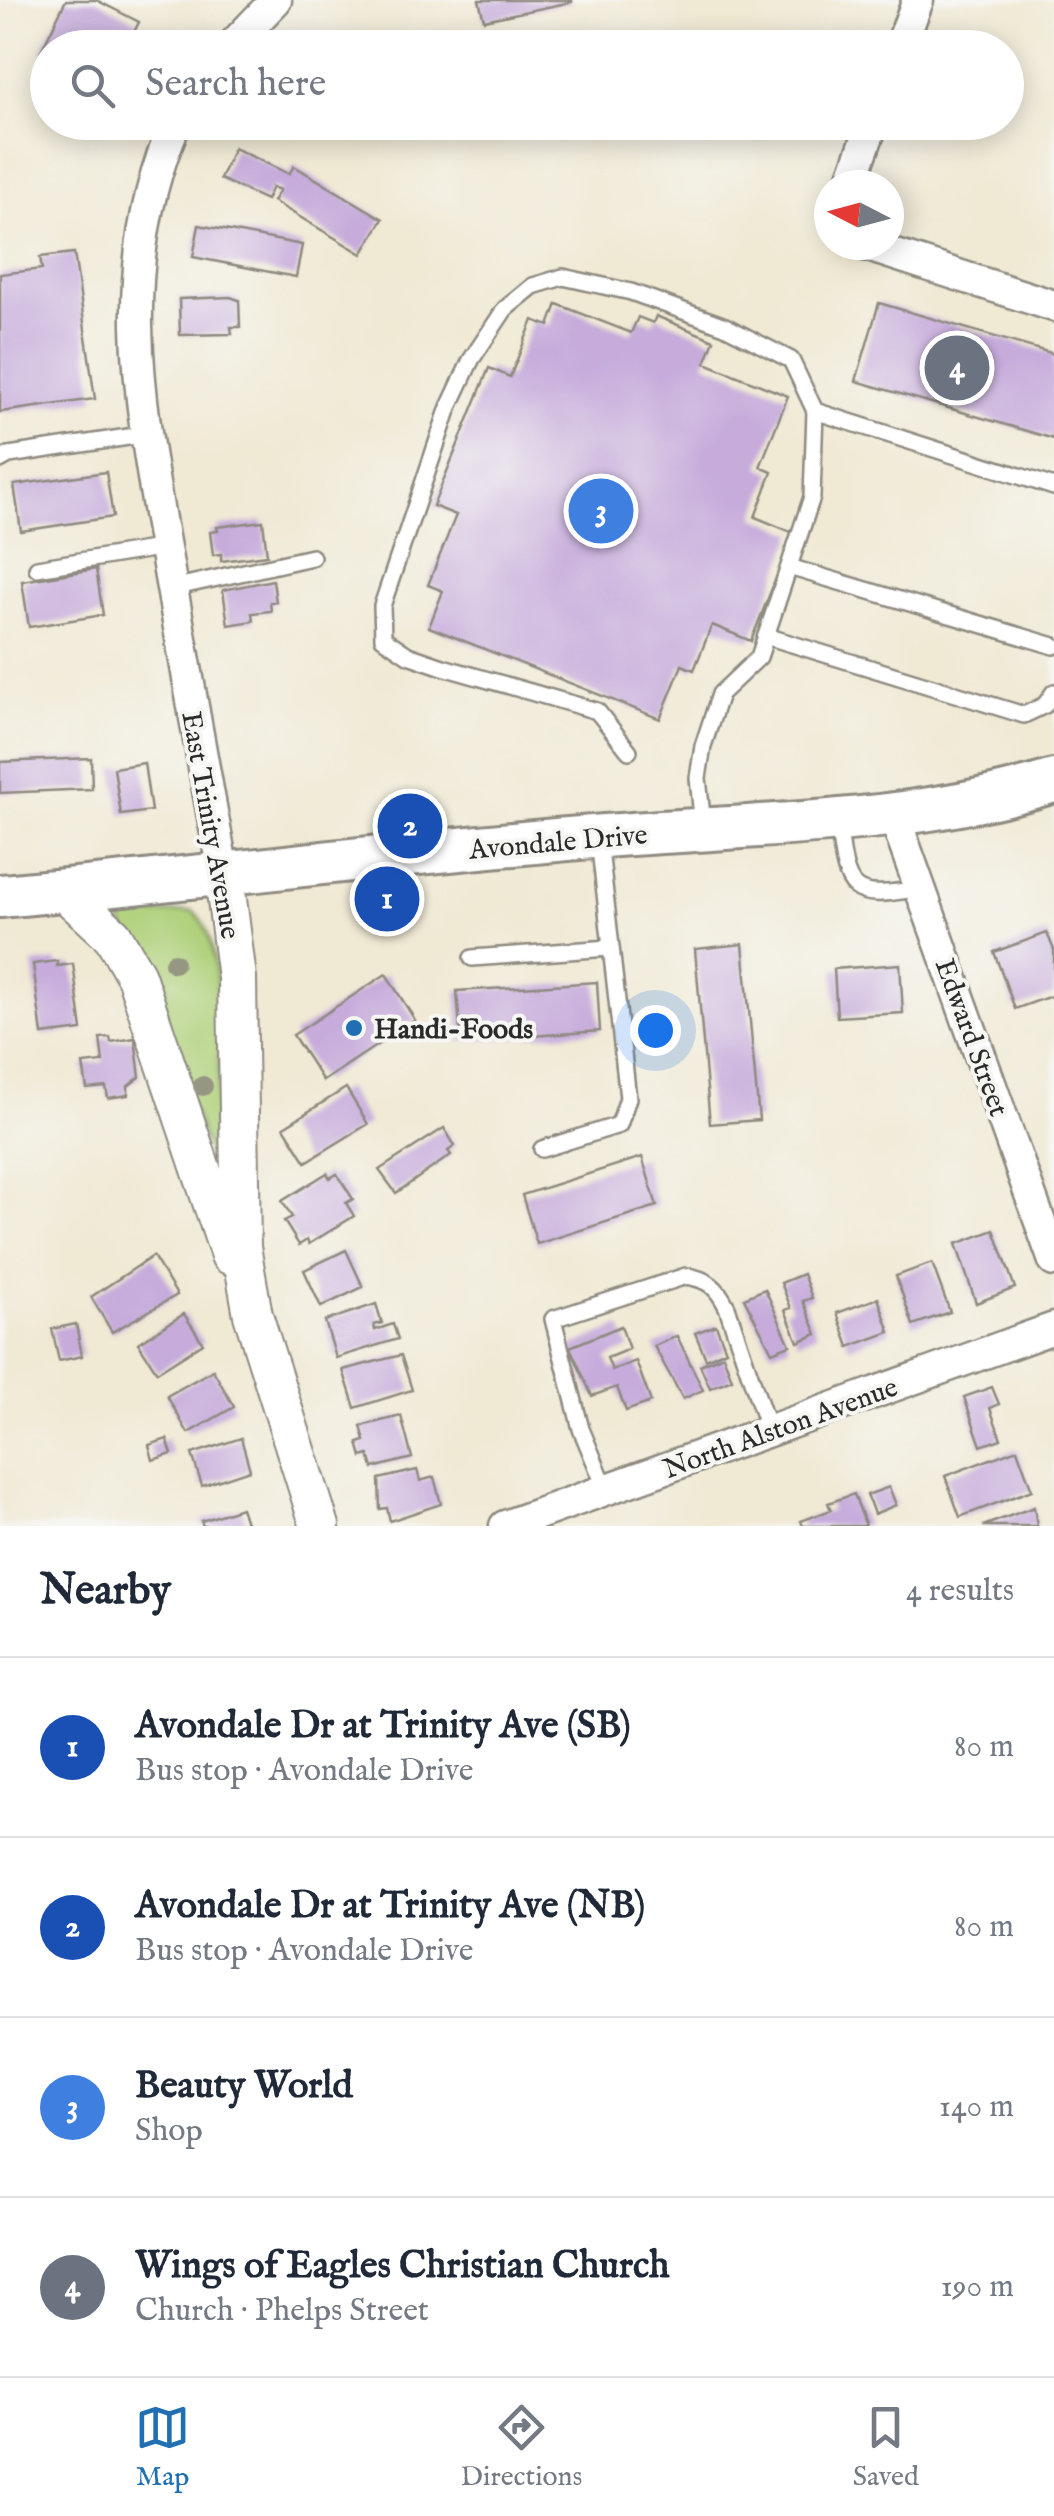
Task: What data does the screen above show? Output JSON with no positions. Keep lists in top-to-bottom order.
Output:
{
  "streets": {
    "main road": ["Avondale Drive"],
    "street": ["East Trinity Avenue", "Edward Street", "North Alston Avenue"]
  },
  "crossings": [
    ["East Trinity Avenue", "Avondale Drive"],
    ["Avondale Drive", "Edward Street"]
  ],
  "places": ["Handi-Foods"],
  "north": "left",
  "page": {
    "search": "Search here",
    "pins": [
      "4",
      "3",
      "2",
      "1"
    ],
    "heading": ["Nearby", "4 results"],
    "list": [
      {
        "mark": "1",
        "name": "Avondale Dr at Trinity Ave (SB)",
        "note": "Bus stop · Avondale Drive",
        "value": "80 m"
      },
      {
        "mark": "2",
        "name": "Avondale Dr at Trinity Ave (NB)",
        "note": "Bus stop · Avondale Drive",
        "value": "80 m"
      },
      {
        "mark": "3",
        "name": "Beauty World",
        "note": "Shop",
        "value": "140 m"
      },
      {
        "mark": "4",
        "name": "Wings of Eagles Christian Church",
        "note": "Church · Phelps Street",
        "value": "190 m"
      }
    ],
    "nav": ["Map", "Directions", "Saved"]
  }
}
